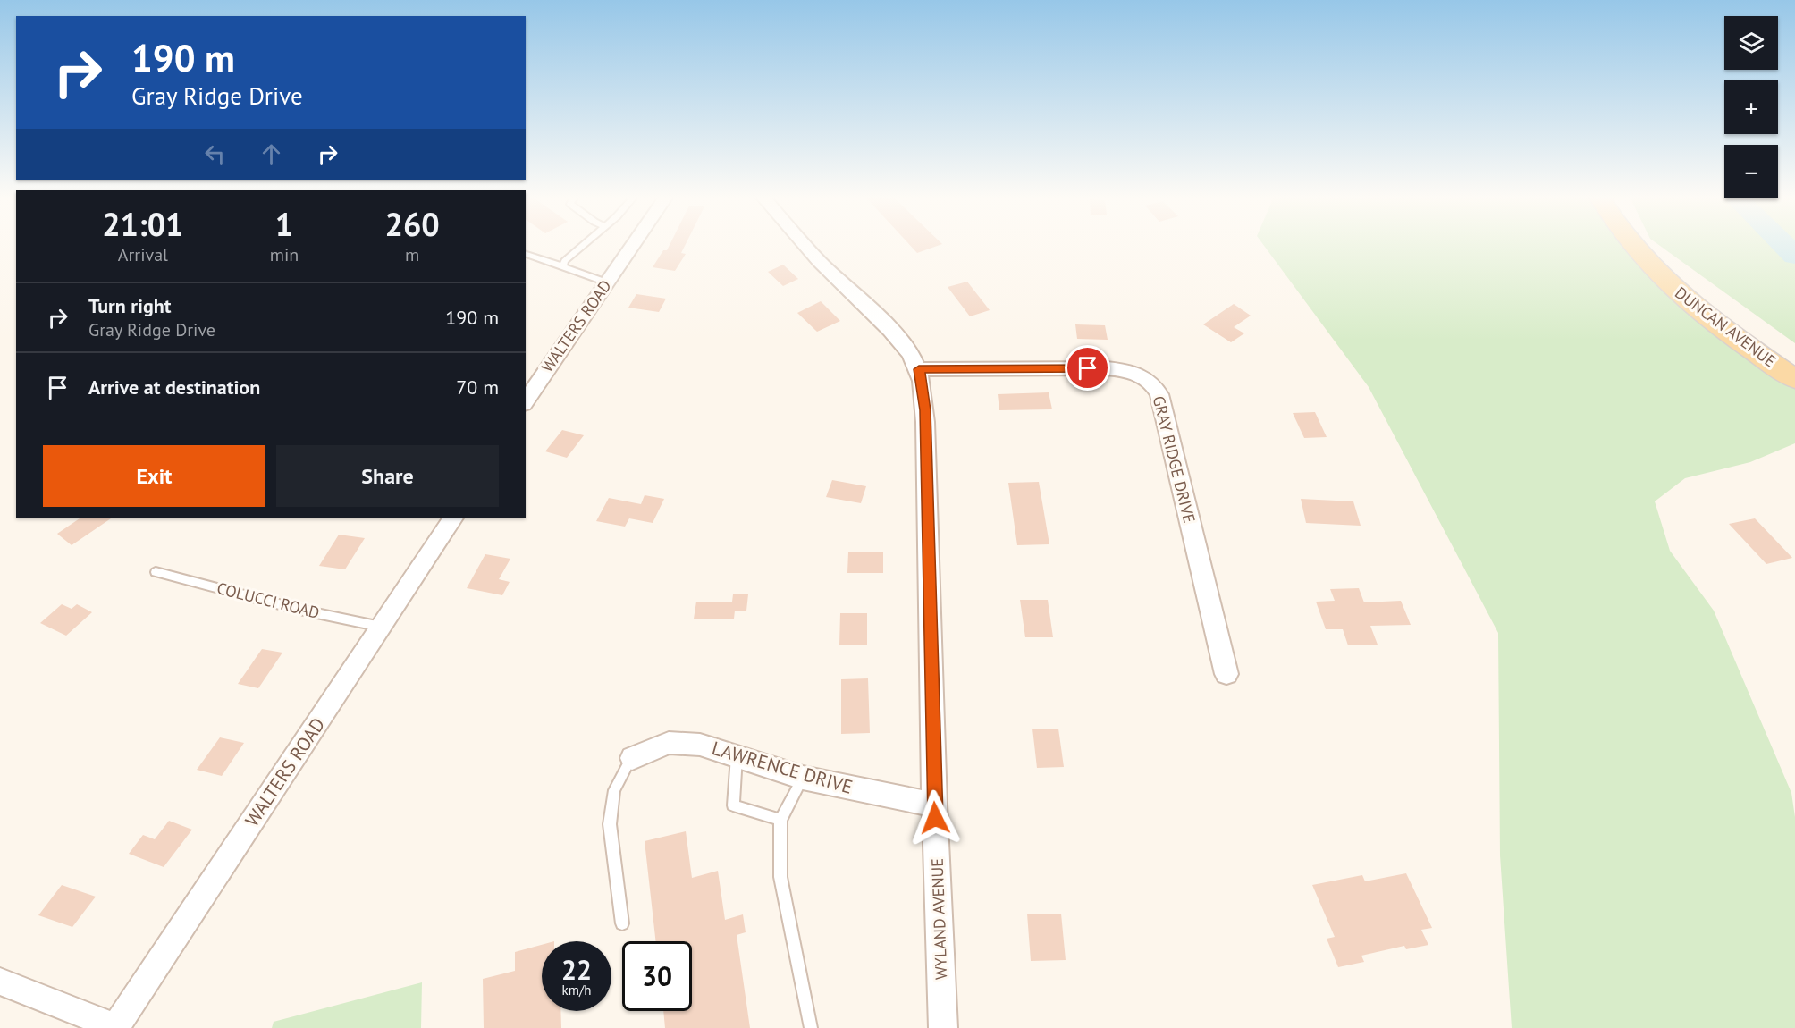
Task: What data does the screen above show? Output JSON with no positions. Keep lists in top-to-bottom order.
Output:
{
  "streets": {
    "main road": ["DUNCAN AVENUE"],
    "street": [
      "WALTERS ROAD",
      "GRAY RIDGE DRIVE",
      "LAWRENCE DRIVE",
      "WYLAND AVENUE"
    ],
    "lane": ["COLUCCI ROAD"]
  },
  "crossings": [
    ["WALTERS ROAD", "COLUCCI ROAD"],
    ["GRAY RIDGE DRIVE", "WYLAND AVENUE"],
    ["LAWRENCE DRIVE", "WYLAND AVENUE"]
  ],
  "page": {
    "map_buttons": ["+", "−"],
    "turn": ["190 m", "Gray Ridge Drive"],
    "eta": [
      "21:01",
      "Arrival",
      "1",
      "min",
      "260",
      "m"
    ],
    "list": [
      {
        "name": "Turn right",
        "note": "Gray Ridge Drive",
        "value": "190 m"
      },
      {
        "name": "Arrive at destination",
        "value": "70 m"
      }
    ],
    "buttons": ["Exit", "Share"],
    "speed": "22 km/h",
    "limit": "30"
  }
}
